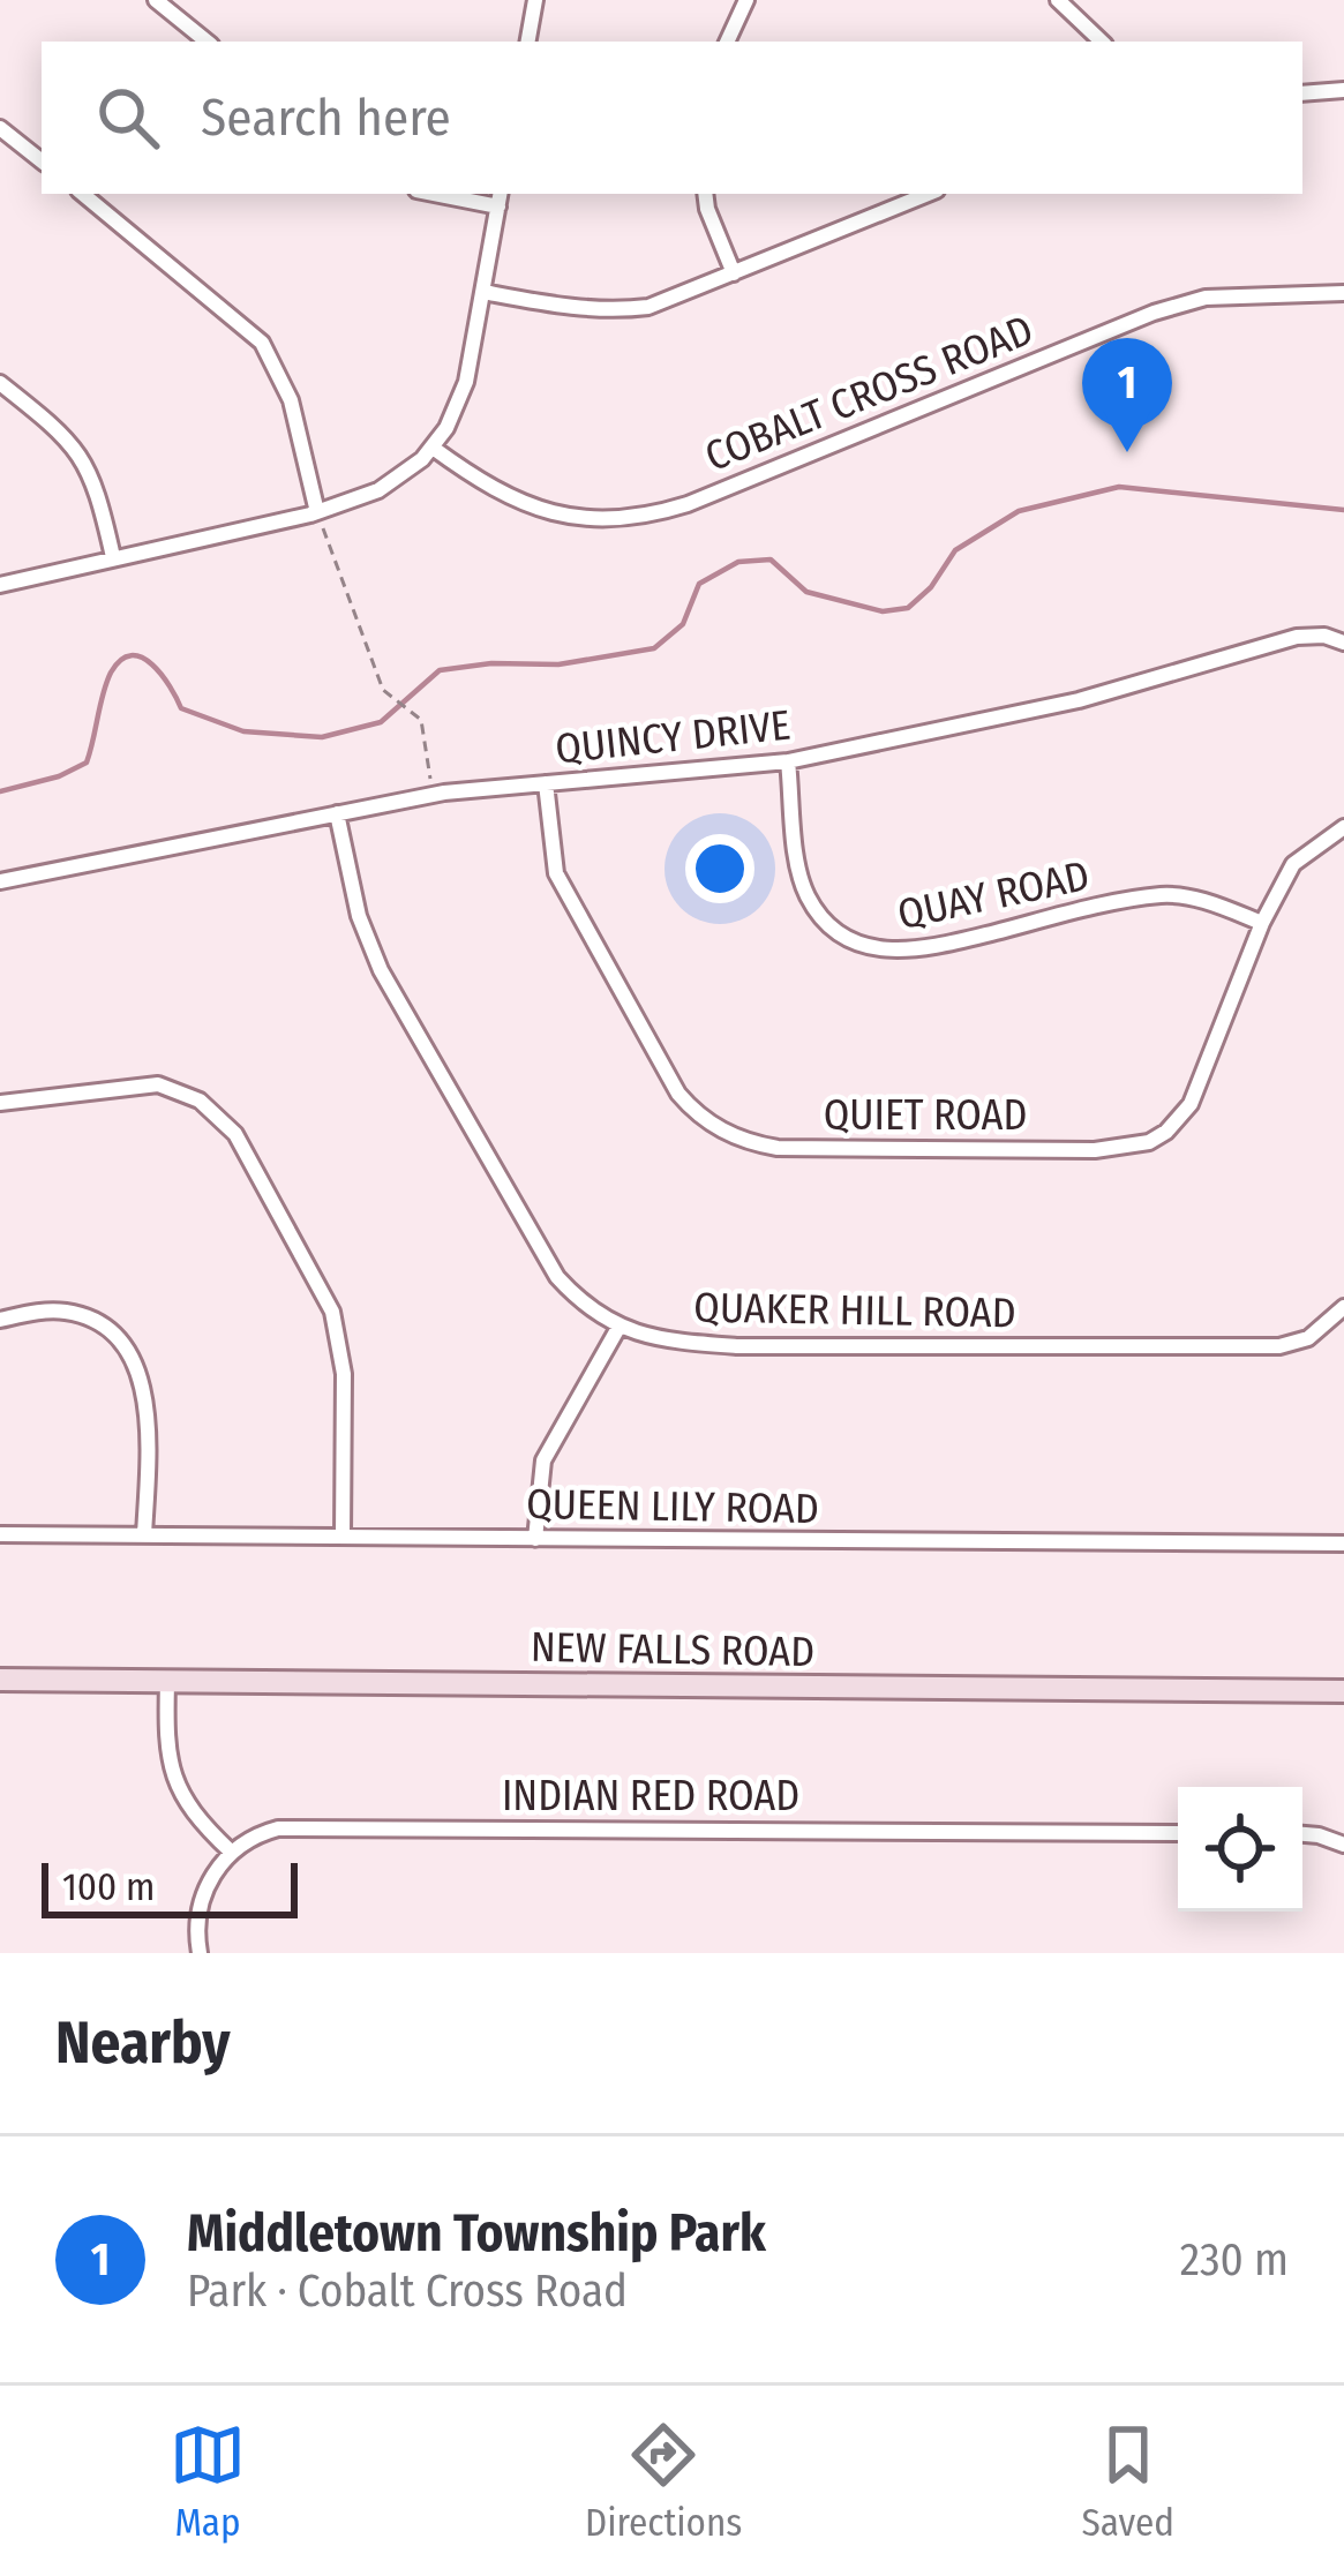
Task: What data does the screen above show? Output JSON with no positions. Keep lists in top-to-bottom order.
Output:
{
  "streets": {
    "main road": ["NEW FALLS ROAD"],
    "street": [
      "COBALT CROSS ROAD",
      "QUINCY DRIVE",
      "QUAY ROAD",
      "QUIET ROAD",
      "QUAKER HILL ROAD",
      "QUEEN LILY ROAD",
      "INDIAN RED ROAD"
    ]
  },
  "crossings": [
    ["QUINCY DRIVE", "QUAY ROAD"],
    ["QUINCY DRIVE", "QUIET ROAD"],
    ["QUINCY DRIVE", "QUAKER HILL ROAD"],
    ["QUAY ROAD", "QUIET ROAD"]
  ],
  "scale_bar": "100 m",
  "page": {
    "search": "Search here",
    "pins": "1",
    "scale": "100 m",
    "heading": "Nearby",
    "list": [
      {
        "mark": "1",
        "name": "Middletown Township Park",
        "note": "Park · Cobalt Cross Road",
        "value": "230 m"
      }
    ],
    "nav": ["Map", "Directions", "Saved"]
  }
}
